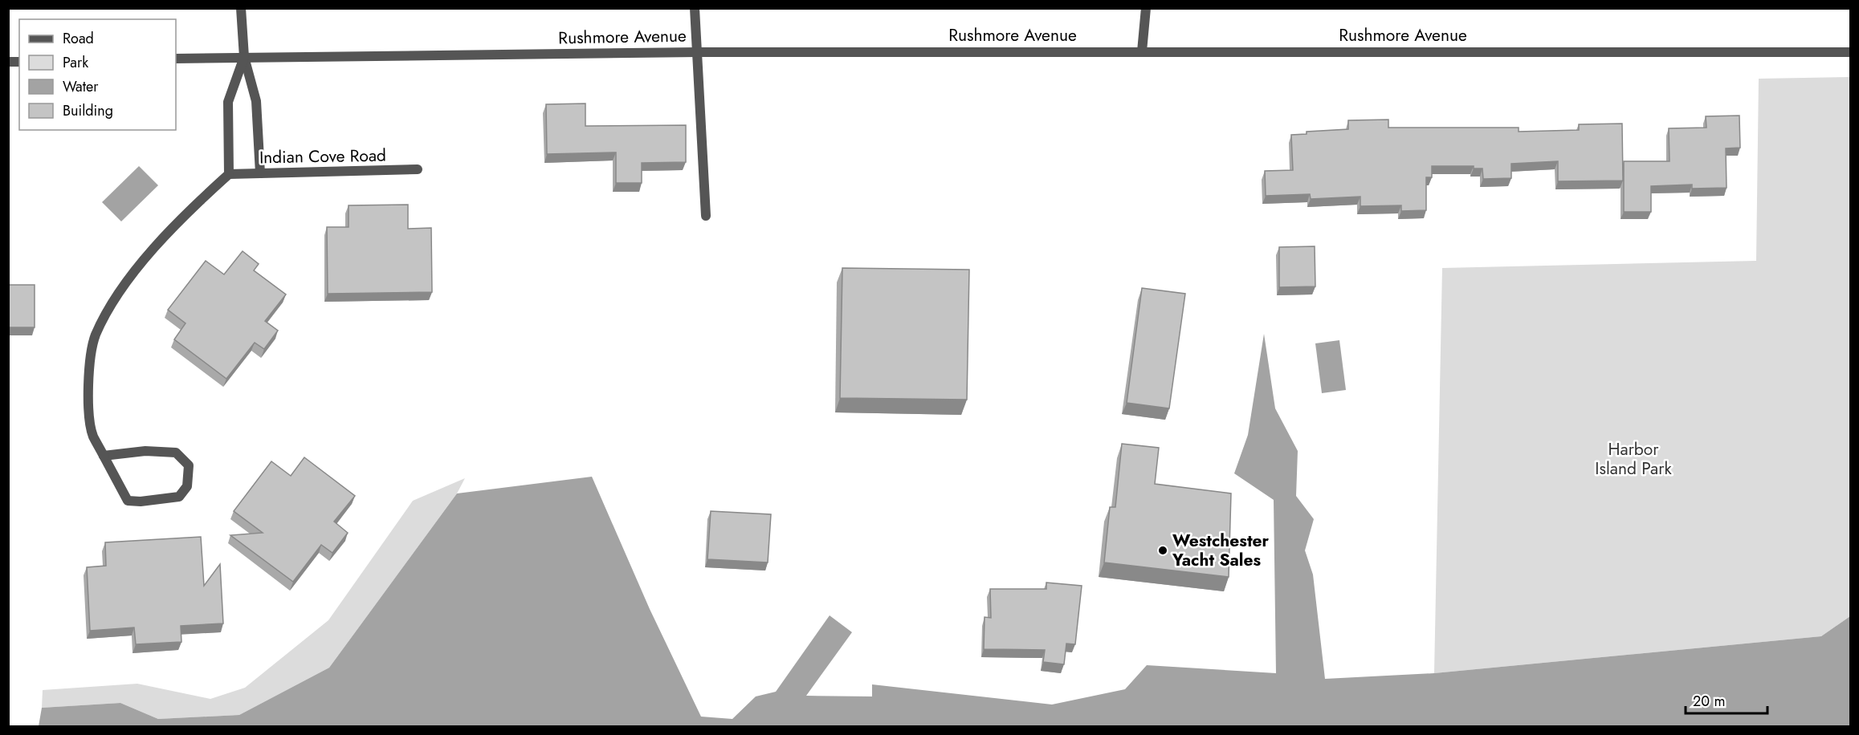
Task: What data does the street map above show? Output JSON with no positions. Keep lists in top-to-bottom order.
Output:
{
  "streets": {
    "street": ["Rushmore Avenue", "Indian Cove Road"]
  },
  "parks": ["Harbor Island Park"],
  "places": ["Westchester Yacht Sales"],
  "legend": [
    "Road",
    "Park",
    "Water",
    "Building"
  ],
  "scale_bar": "20 m"
}
